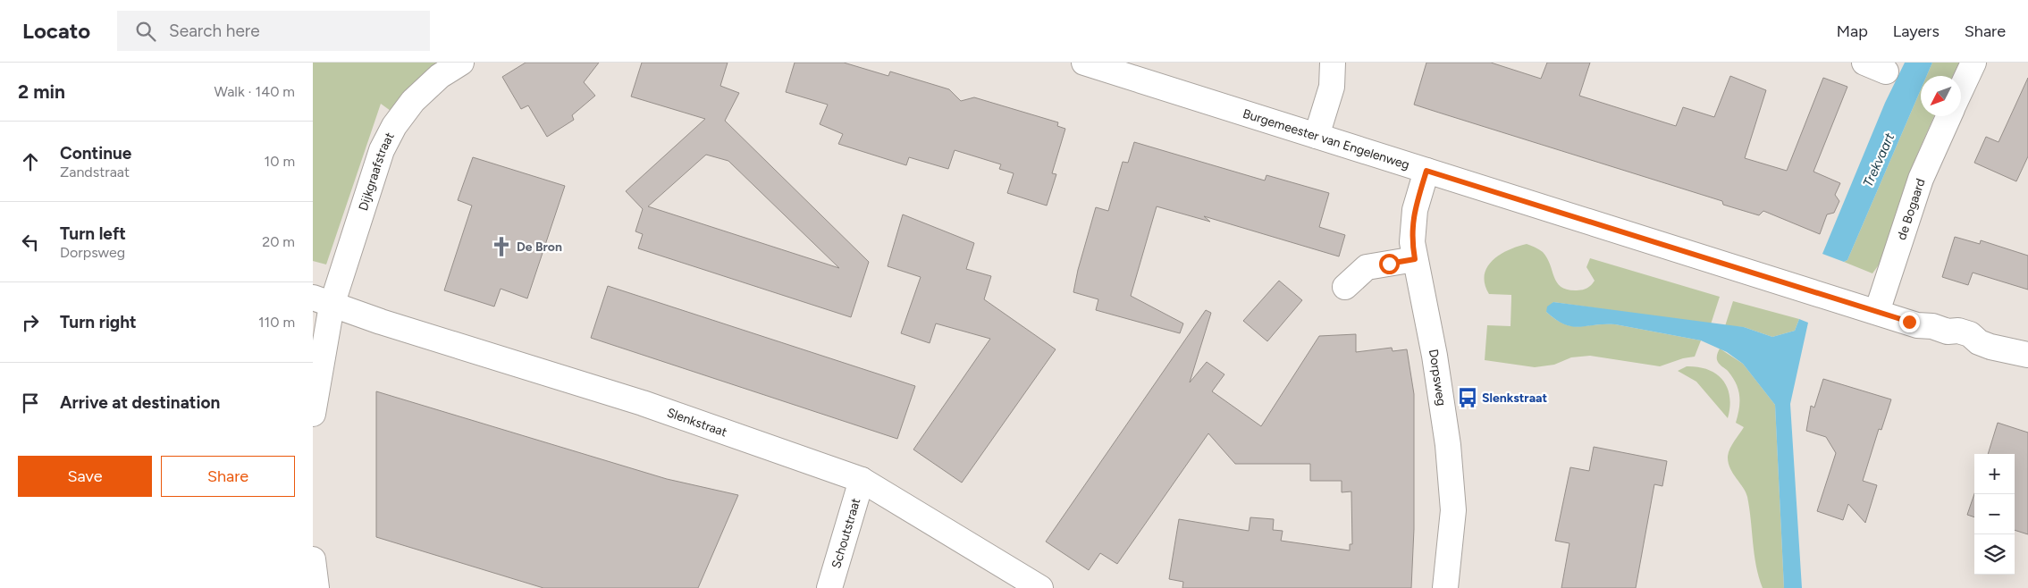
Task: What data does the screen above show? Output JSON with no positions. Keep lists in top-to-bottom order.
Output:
{
  "streets": {
    "street": [
      "Burgemeester van Engelenweg",
      "Dijkgraafstraat",
      "de Bogaard",
      "Dorpsweg",
      "Slenkstraat",
      "Schoutstraat"
    ]
  },
  "crossings": [
    ["Burgemeester van Engelenweg", "de Bogaard"],
    ["Burgemeester van Engelenweg", "Dorpsweg"],
    ["Dijkgraafstraat", "Slenkstraat"],
    ["Slenkstraat", "Schoutstraat"]
  ],
  "water": ["Trekvaart"],
  "places": {
    "church": ["De Bron"],
    "bus stop": ["Slenkstraat"]
  },
  "north": "bottom left",
  "page": {
    "header": "Locato",
    "search": "Search here",
    "nav": ["Map", "Layers", "Share"],
    "heading": ["2 min", "Walk · 140 m"],
    "list": [
      ["Continue", "Zandstraat", "10 m"],
      ["Turn left", "Dorpsweg", "20 m"],
      ["Turn right", "110 m"],
      "Arrive at destination"
    ],
    "buttons": ["Save", "Share"],
    "map_buttons": ["+", "−"]
  }
}
